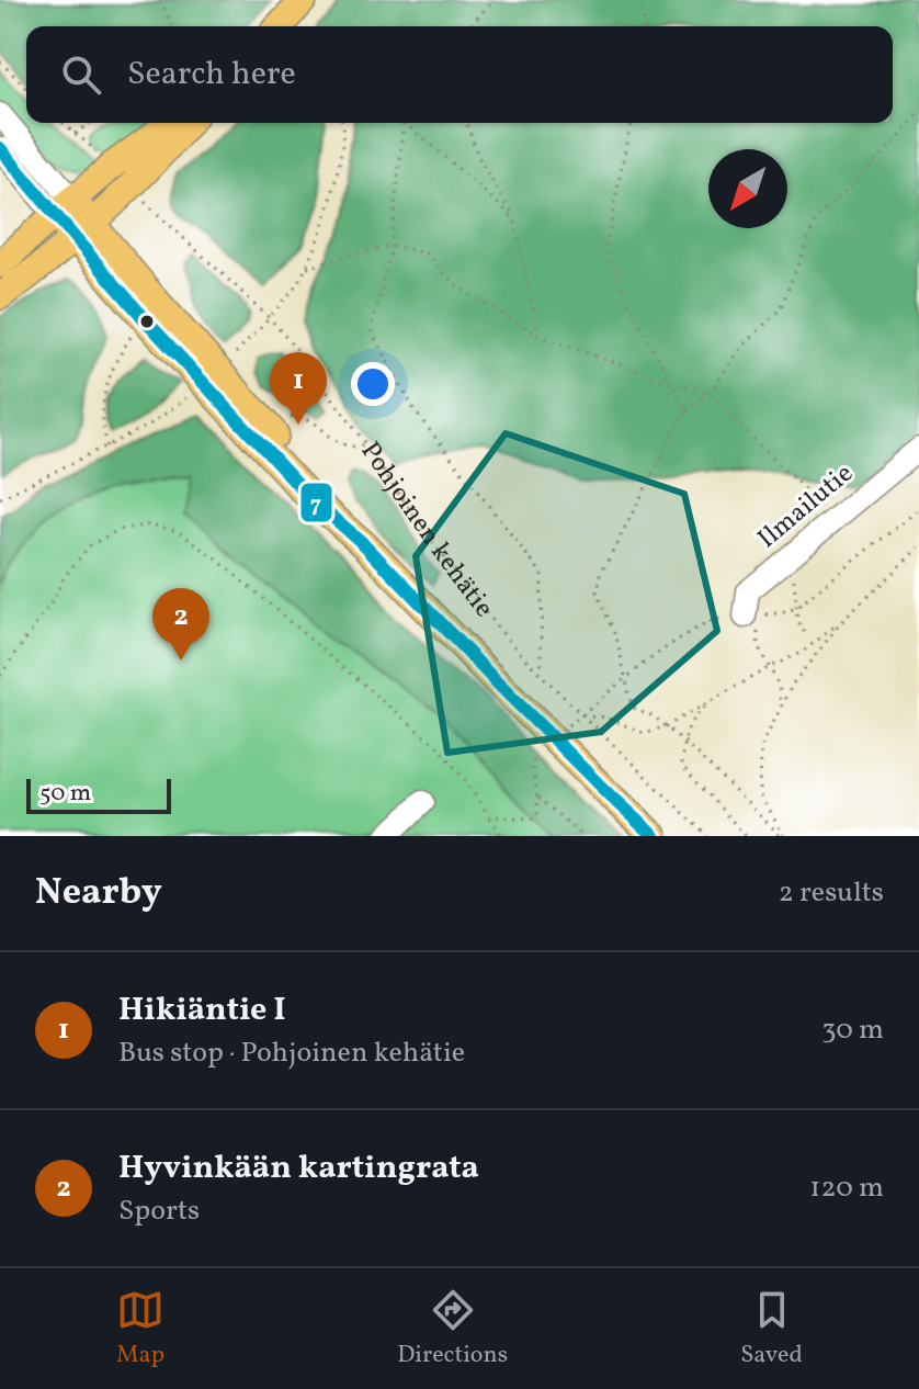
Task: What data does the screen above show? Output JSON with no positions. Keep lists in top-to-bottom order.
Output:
{
  "streets": {
    "main road": ["Pohjoinen kehätie"],
    "street": ["Ilmailutie"]
  },
  "lines": ["transit line 7"],
  "scale_bar": "50 m",
  "north": "bottom left",
  "page": {
    "search": "Search here",
    "pins": ["1", "2"],
    "scale": "50 m",
    "heading": ["Nearby", "2 results"],
    "list": [
      {
        "mark": "1",
        "name": "Hikiäntie I",
        "note": "Bus stop · Pohjoinen kehätie",
        "value": "30 m"
      },
      {
        "mark": "2",
        "name": "Hyvinkään kartingrata",
        "note": "Sports",
        "value": "120 m"
      }
    ],
    "nav": ["Map", "Directions", "Saved"]
  }
}
